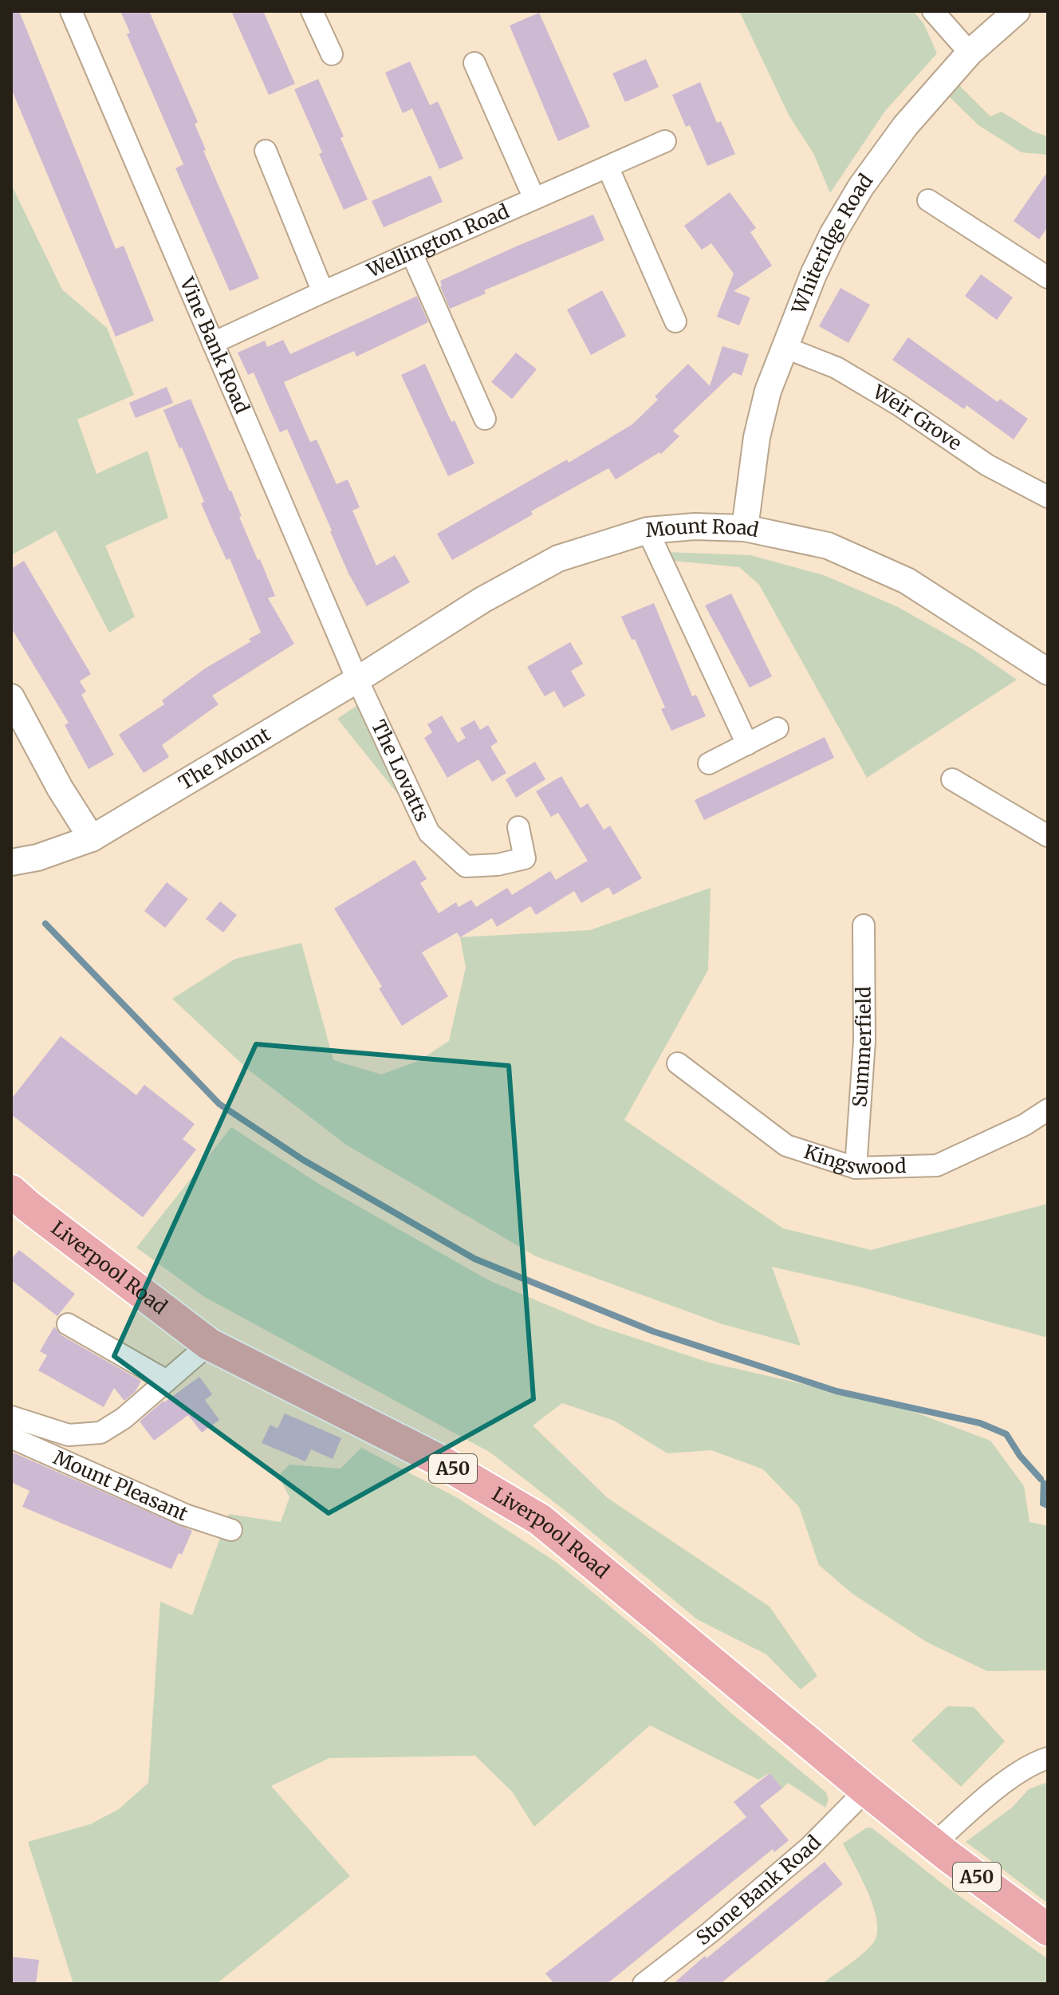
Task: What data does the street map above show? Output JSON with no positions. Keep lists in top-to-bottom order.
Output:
{
  "streets": {
    "main road": ["Liverpool Road", "A50"],
    "street": [
      "Wellington Road",
      "Whiteridge Road",
      "Vine Bank Road",
      "Weir Grove",
      "Mount Road",
      "The Mount",
      "The Lovatts",
      "Summerfield",
      "Kingswood",
      "Mount Pleasant",
      "Stone Bank Road"
    ]
  },
  "crossings": [
    ["Wellington Road", "Vine Bank Road"],
    ["Whiteridge Road", "Weir Grove"],
    ["Whiteridge Road", "Mount Road"],
    ["Vine Bank Road", "Mount Road"],
    ["Vine Bank Road", "The Mount"],
    ["Vine Bank Road", "The Lovatts"],
    ["Mount Road", "The Mount"],
    ["Mount Road", "The Lovatts"],
    ["The Mount", "The Lovatts"],
    ["Summerfield", "Kingswood"],
    ["Liverpool Road", "Mount Pleasant"],
    ["Liverpool Road", "Stone Bank Road"]
  ]
}
